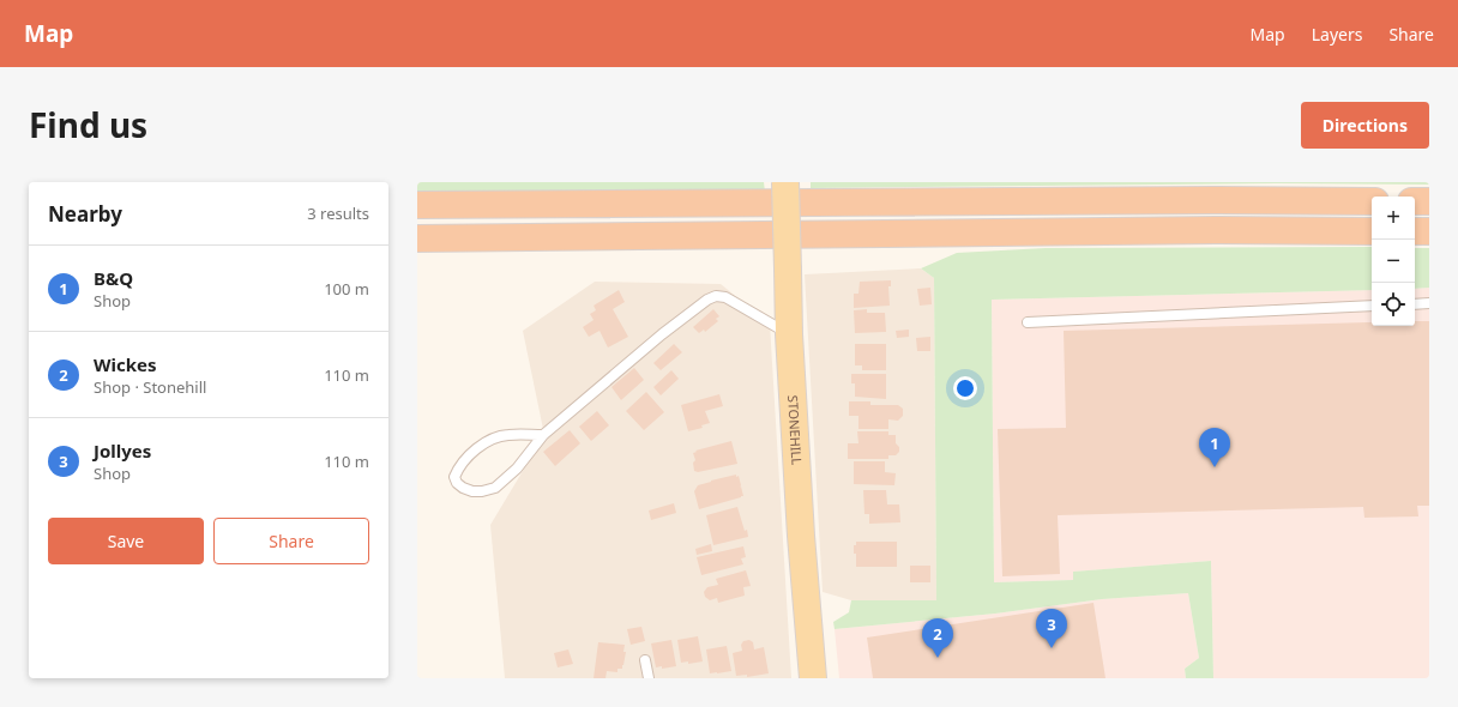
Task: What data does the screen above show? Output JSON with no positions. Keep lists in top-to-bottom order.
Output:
{
  "streets": {
    "main road": ["STONEHILL"]
  },
  "page": {
    "header": "Map",
    "nav": ["Map", "Layers", "Share"],
    "title": "Find us",
    "buttons": [
      "Directions",
      ["Save", "Share"]
    ],
    "heading": ["Nearby", "3 results"],
    "map_buttons": ["+", "−"],
    "list": [
      {
        "mark": "1",
        "name": "B&Q",
        "note": "Shop",
        "value": "100 m"
      },
      {
        "mark": "2",
        "name": "Wickes",
        "note": "Shop · Stonehill",
        "value": "110 m"
      },
      {
        "mark": "3",
        "name": "Jollyes",
        "note": "Shop",
        "value": "110 m"
      }
    ],
    "pins": ["1", "3", "2"]
  }
}
